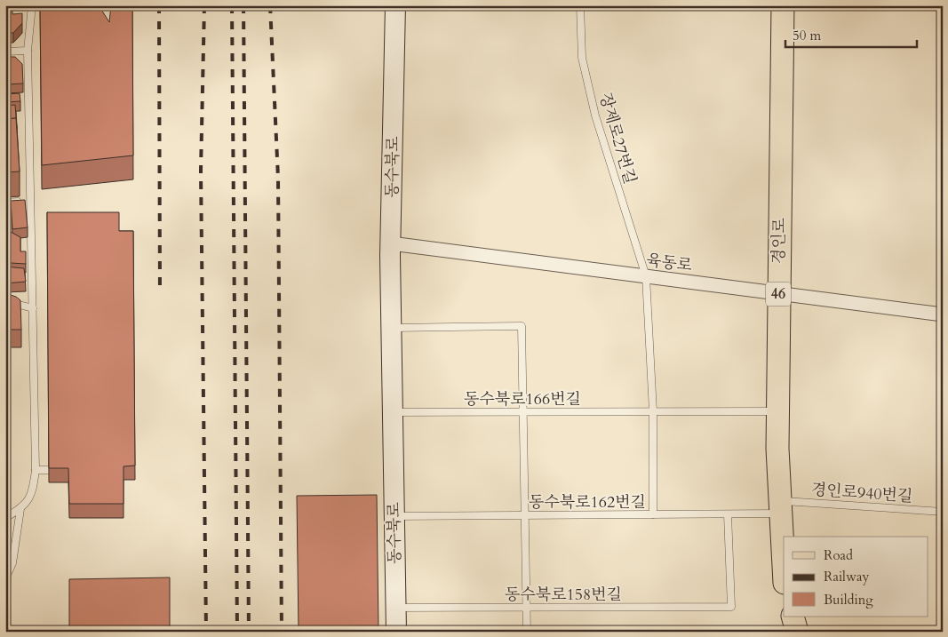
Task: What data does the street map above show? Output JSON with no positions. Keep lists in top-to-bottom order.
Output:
{
  "streets": {
    "main road": ["경인로", "46"],
    "street": ["동수북로", "육동로"],
    "lane": [
      "장제로27번길",
      "동수북로166번길",
      "경인로940번길",
      "동수북로162번길",
      "동수북로158번길"
    ]
  },
  "crossings": [
    ["장제로27번길", "육동로"],
    ["동수북로", "육동로"],
    ["동수북로", "동수북로166번길"],
    ["동수북로", "동수북로162번길"],
    ["동수북로", "동수북로158번길"],
    ["경인로", "육동로"],
    ["경인로", "동수북로166번길"],
    ["경인로", "경인로940번길"],
    ["경인로", "동수북로162번길"],
    ["경인로940번길", "동수북로162번길"],
    ["동수북로162번길", "동수북로158번길"]
  ],
  "legend": ["Road", "Railway", "Building"],
  "scale_bar": "50 m"
}
